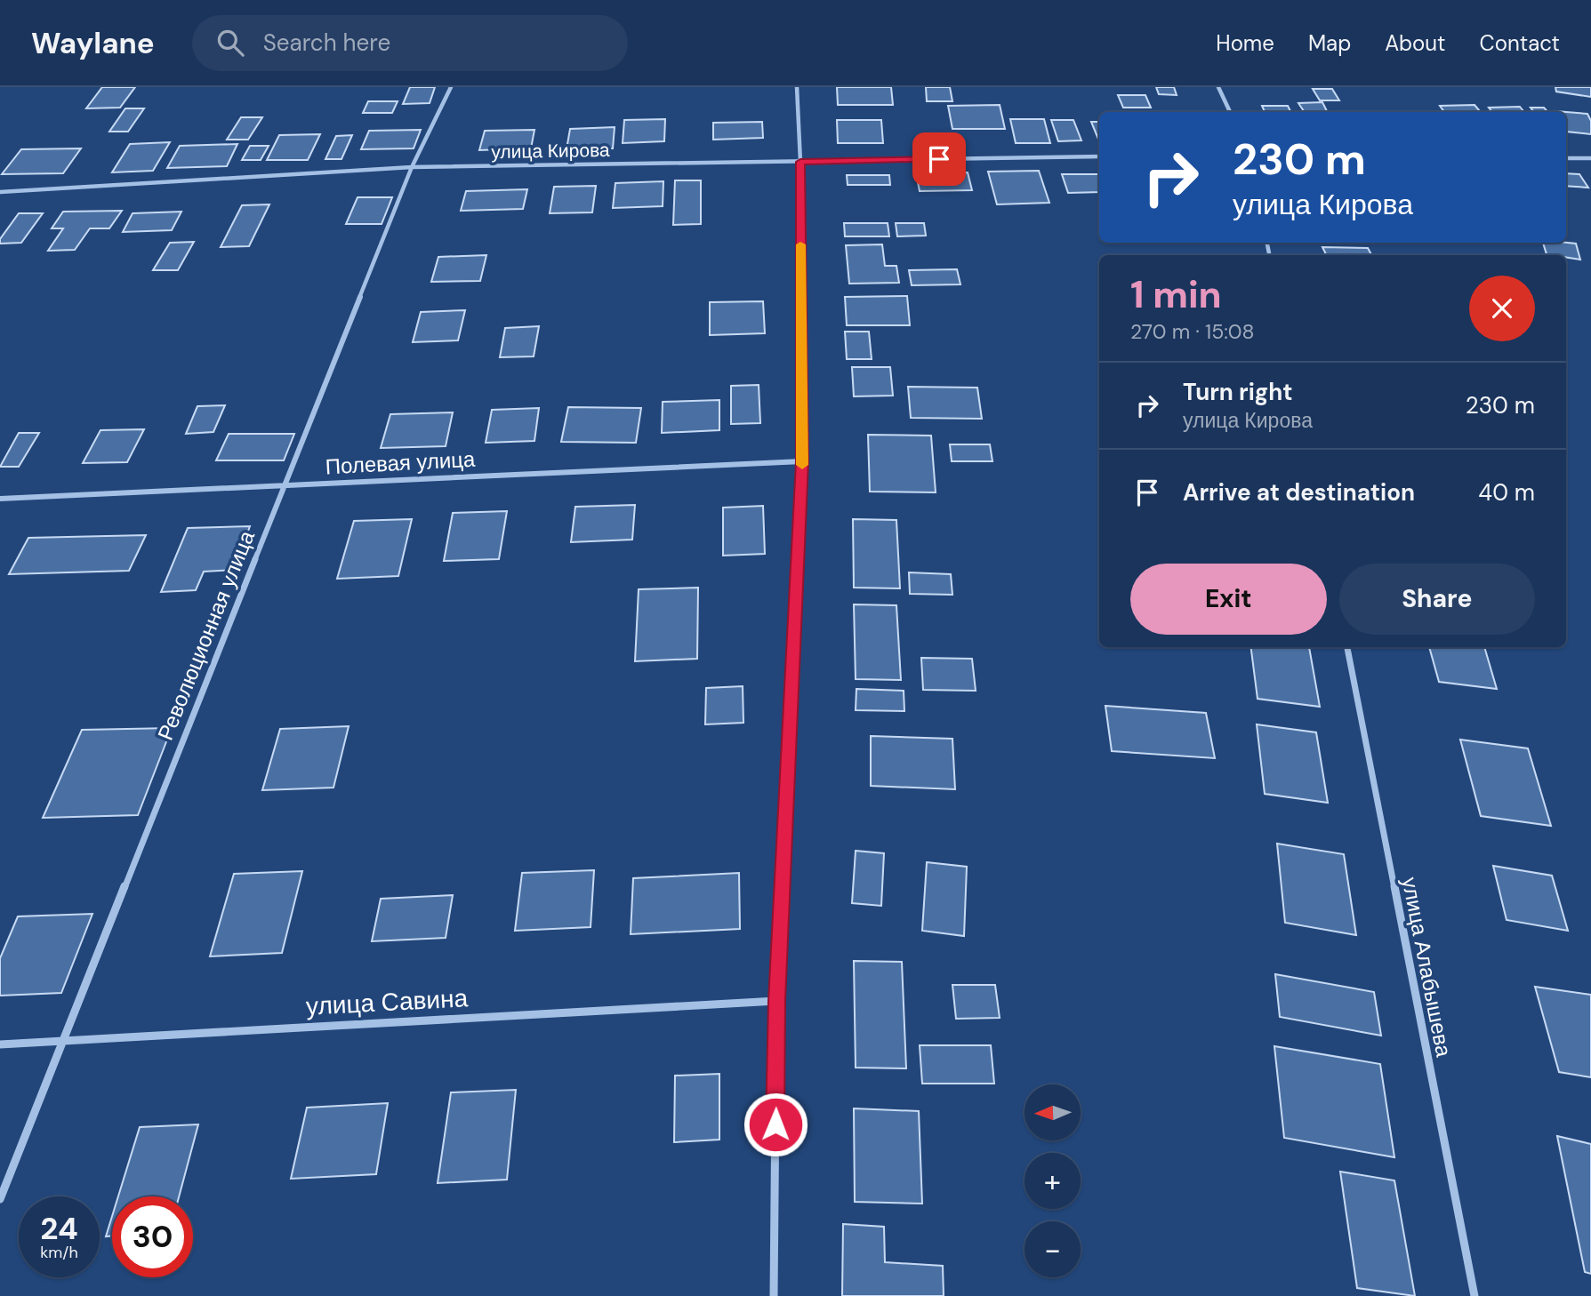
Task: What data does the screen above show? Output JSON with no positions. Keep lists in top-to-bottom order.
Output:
{
  "streets": {
    "street": [
      "улица Кирова",
      "Полевая улица",
      "Революционная улица",
      "улица Алабышева",
      "улица Савина"
    ]
  },
  "crossings": [
    ["улица Кирова", "Революционная улица"],
    ["Полевая улица", "Революционная улица"],
    ["Революционная улица", "улица Савина"]
  ],
  "north": "left",
  "page": {
    "header": "Waylane",
    "search": "Search here",
    "nav": [
      "Home",
      "Map",
      "About",
      "Contact"
    ],
    "turn": ["230 m", "улица Кирова"],
    "heading": ["1 min", "270 m · 15:08"],
    "list": [
      {
        "name": "Turn right",
        "note": "улица Кирова",
        "value": "230 m"
      },
      {
        "name": "Arrive at destination",
        "value": "40 m"
      }
    ],
    "buttons": ["Exit", "Share"],
    "map_buttons": ["+", "−"],
    "speed": "24 km/h",
    "limit": "30"
  }
}
